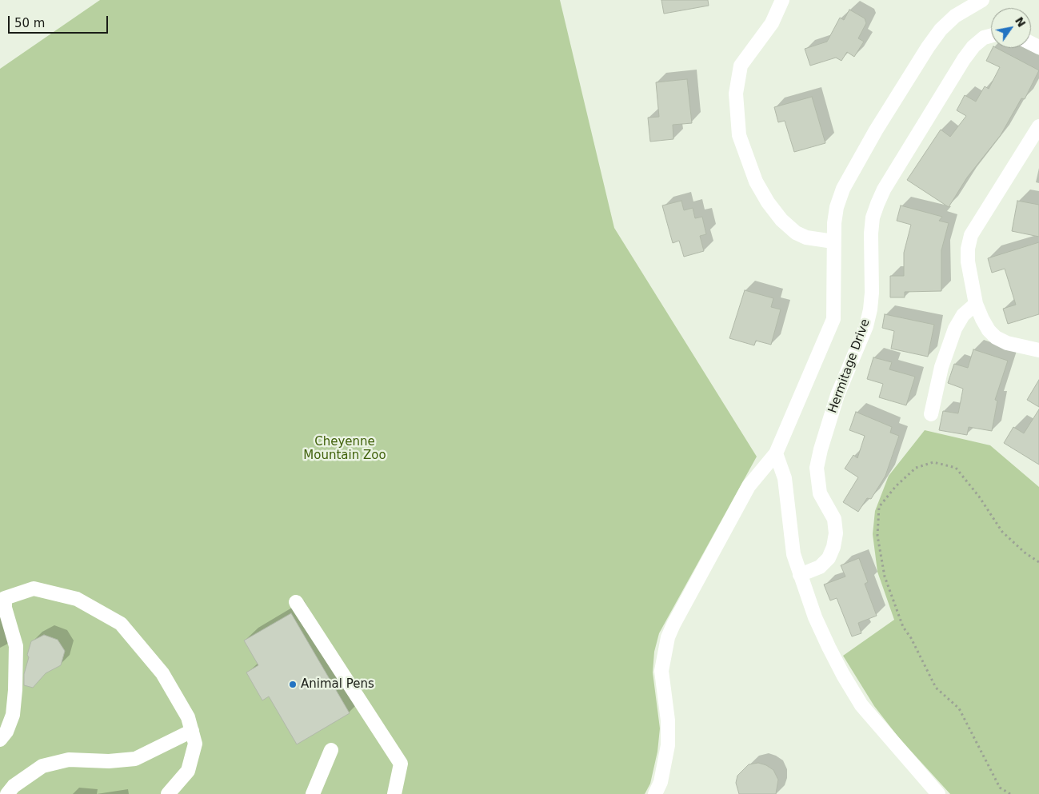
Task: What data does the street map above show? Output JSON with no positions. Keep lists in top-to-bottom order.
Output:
{
  "streets": {
    "street": ["Hermitage Drive"]
  },
  "parks": ["Cheyenne Mountain Zoo"],
  "places": ["Animal Pens"],
  "scale_bar": "50 m",
  "north": "top right"
}
